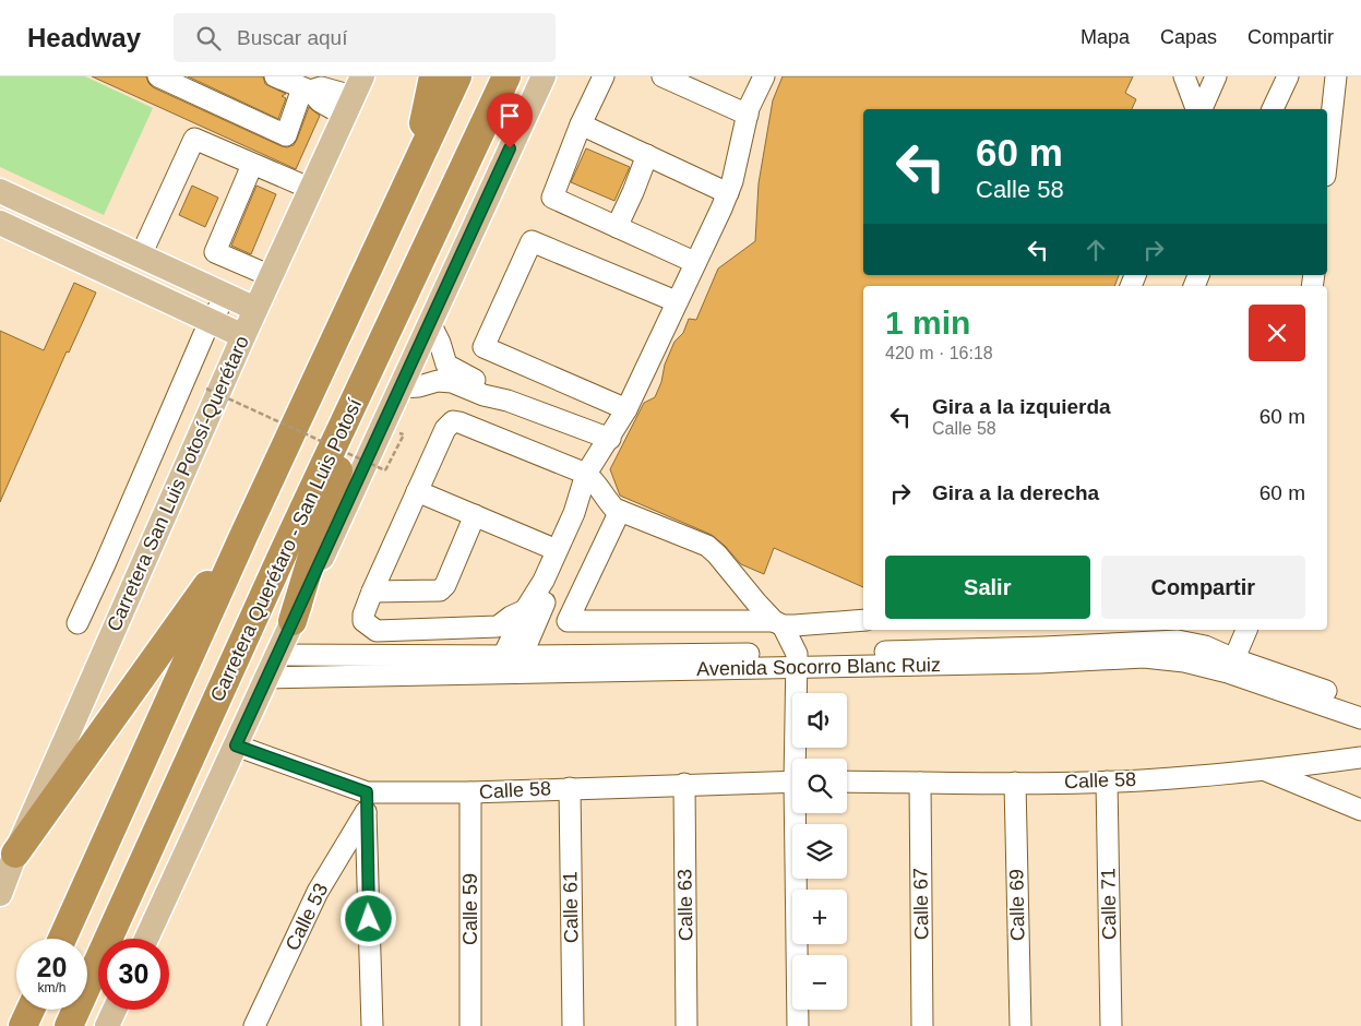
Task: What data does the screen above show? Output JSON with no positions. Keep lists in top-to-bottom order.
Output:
{
  "streets": {
    "highway": ["Carretera Querétaro - San Luis Potosí"],
    "main road": ["Carretera San Luis Potosí-Querétaro"],
    "street": [
      "Avenida Socorro Blanc Ruiz",
      "Calle 58",
      "Calle 67",
      "Calle 71",
      "Calle 63",
      "Calle 69",
      "Calle 61",
      "Calle 59",
      "Calle 53"
    ]
  },
  "crossings": [
    ["Calle 58", "Calle 67"],
    ["Calle 58", "Calle 71"],
    ["Calle 58", "Calle 63"],
    ["Calle 58", "Calle 69"],
    ["Calle 58", "Calle 61"],
    ["Calle 58", "Calle 59"],
    ["Calle 58", "Calle 53"]
  ],
  "page": {
    "header": "Headway",
    "search": "Buscar aquí",
    "nav": ["Mapa", "Capas", "Compartir"],
    "turn": ["60 m", "Calle 58"],
    "heading": ["1 min", "420 m · 16:18"],
    "list": [
      {
        "name": "Gira a la izquierda",
        "note": "Calle 58",
        "value": "60 m"
      },
      {
        "name": "Gira a la derecha",
        "value": "60 m"
      }
    ],
    "buttons": ["Salir", "Compartir"],
    "map_buttons": ["+", "−"],
    "speed": "20 km/h",
    "limit": "30"
  }
}
